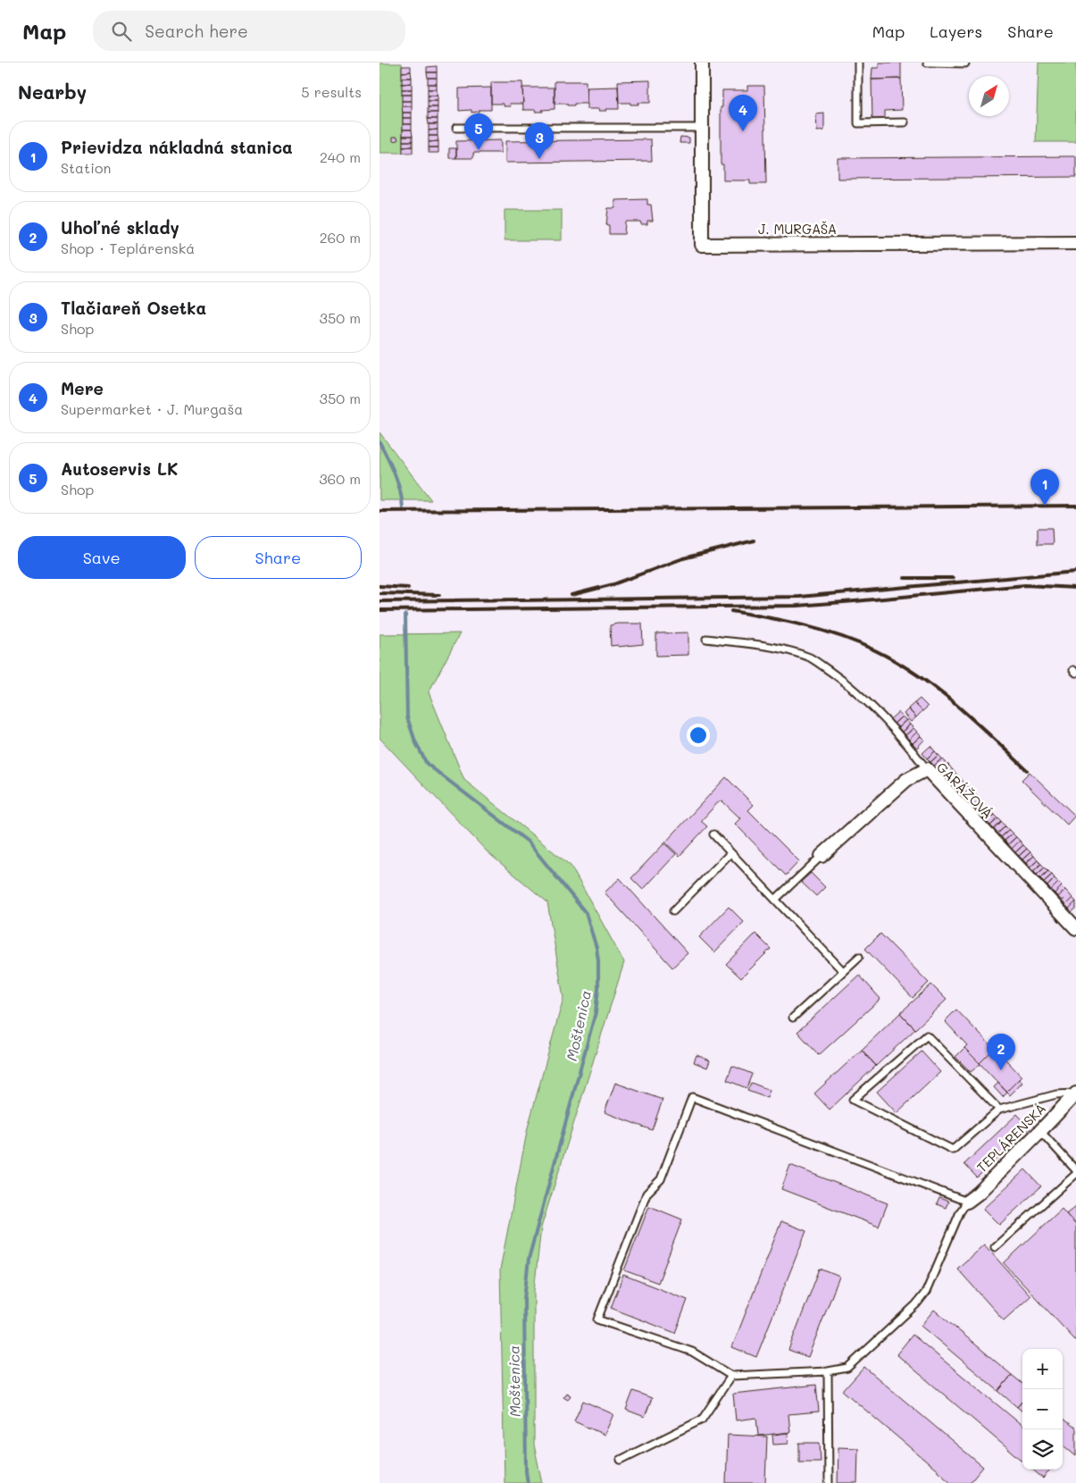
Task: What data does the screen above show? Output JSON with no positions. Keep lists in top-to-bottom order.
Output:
{
  "streets": {
    "street": ["J. MURGAŠA", "GARÁŽOVÁ", "TEPLÁRENSKÁ"]
  },
  "water": ["Moštenica"],
  "north": "top right",
  "page": {
    "header": "Map",
    "search": "Search here",
    "nav": ["Map", "Layers", "Share"],
    "heading": ["Nearby", "5 results"],
    "pins": [
      "4",
      "5",
      "3",
      "1",
      "2"
    ],
    "list": [
      {
        "mark": "1",
        "name": "Prievidza nákladná stanica",
        "note": "Station",
        "value": "240 m"
      },
      {
        "mark": "2",
        "name": "Uhoľné sklady",
        "note": "Shop · Teplárenská",
        "value": "260 m"
      },
      {
        "mark": "3",
        "name": "Tlačiareň Osetka",
        "note": "Shop",
        "value": "350 m"
      },
      {
        "mark": "4",
        "name": "Mere",
        "note": "Supermarket · J. Murgaša",
        "value": "350 m"
      },
      {
        "mark": "5",
        "name": "Autoservis LK",
        "note": "Shop",
        "value": "360 m"
      }
    ],
    "buttons": ["Save", "Share"],
    "map_buttons": ["+", "−"]
  }
}
